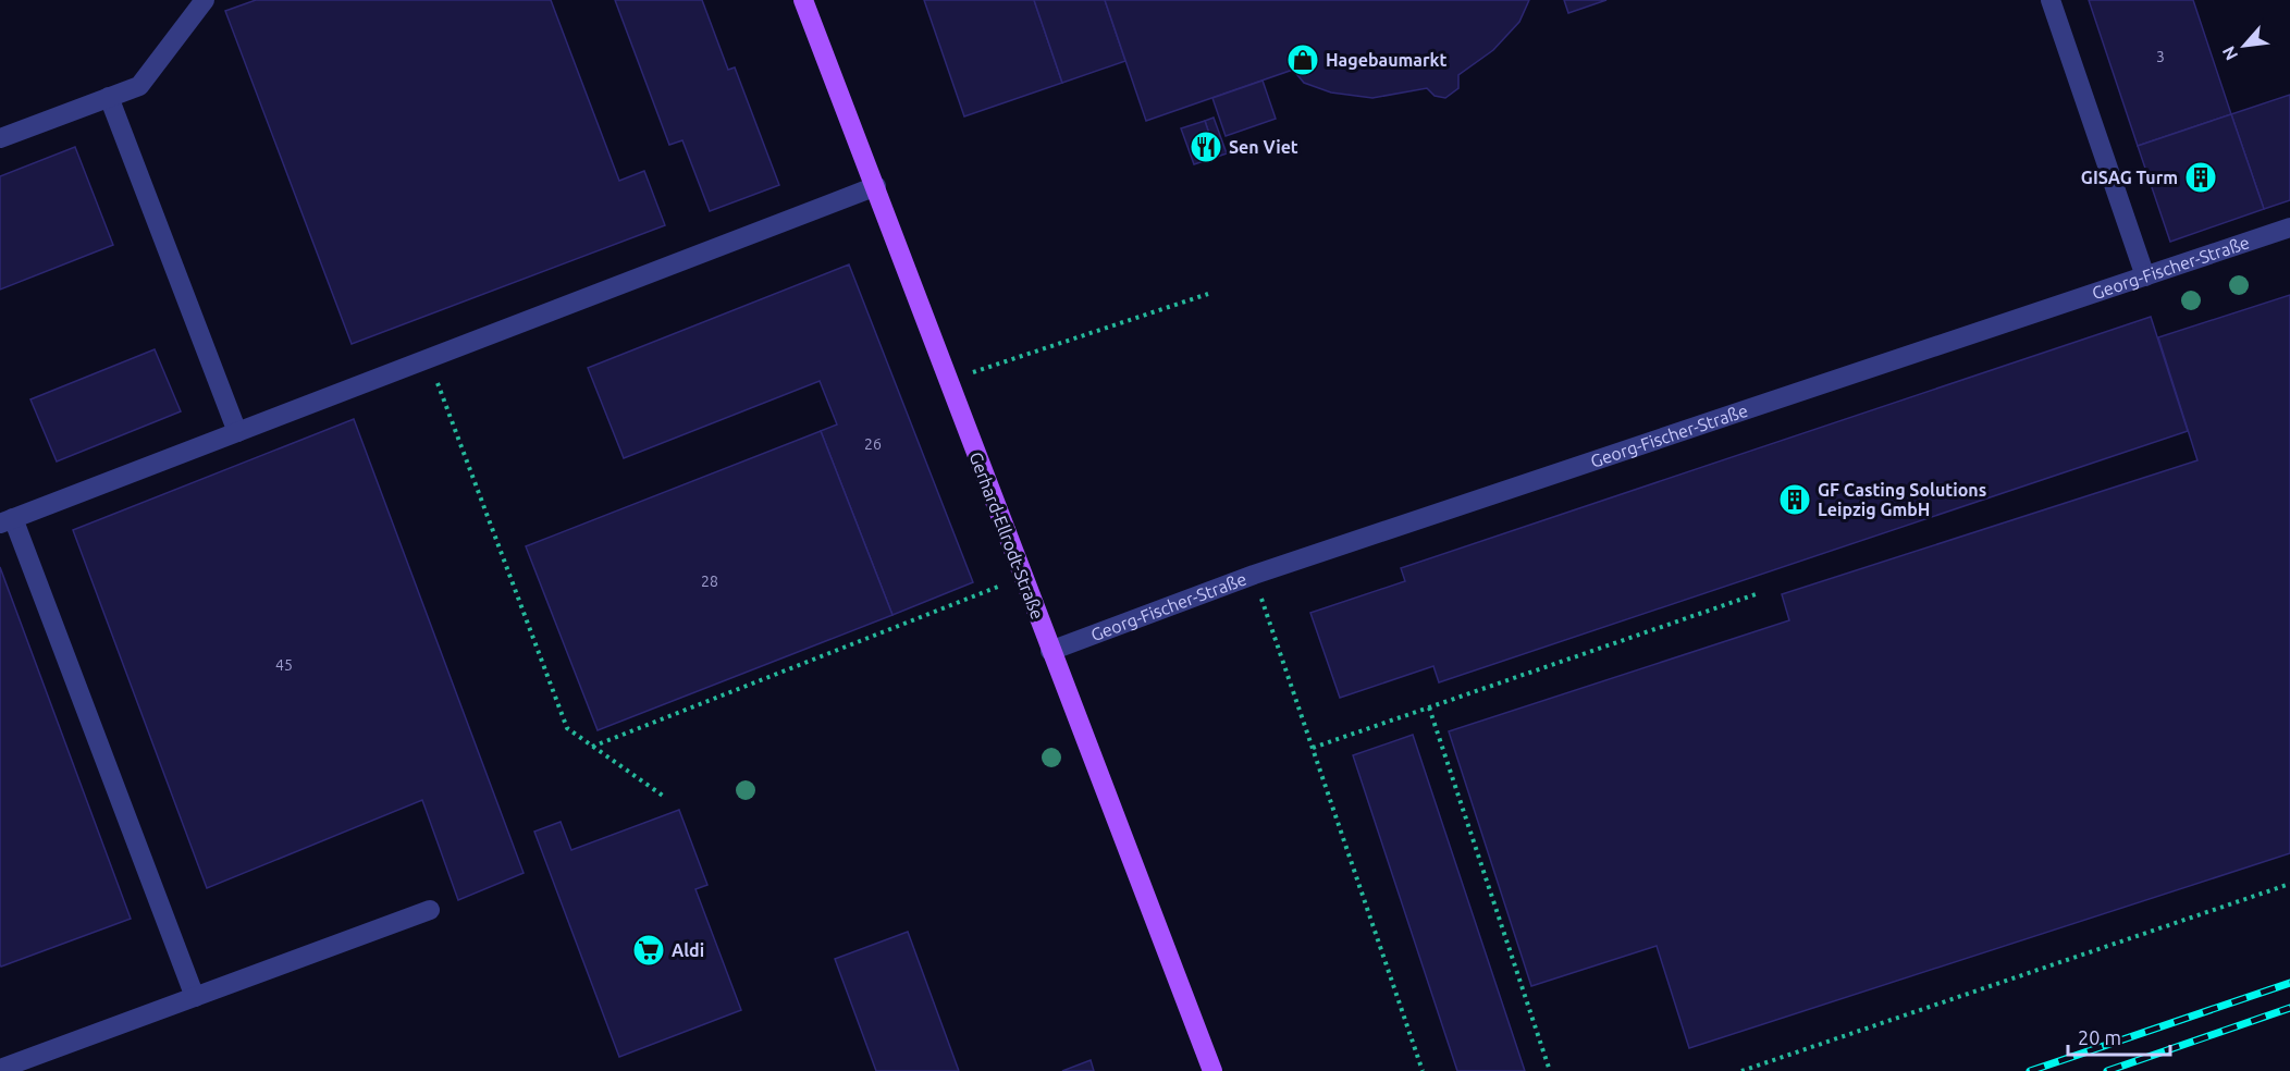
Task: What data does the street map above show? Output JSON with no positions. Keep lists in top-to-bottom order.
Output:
{
  "streets": {
    "main road": ["Gerhard-Ellrodt-Straße"],
    "street": ["Georg-Fischer-Straße"]
  },
  "crossings": [
    ["Georg-Fischer-Straße", "Gerhard-Ellrodt-Straße"]
  ],
  "places": {
    "shop": ["Hagebaumarkt"],
    "restaurant": ["Sen Viet"],
    "building": ["GISAG Turm", "GF Casting Solutions Leipzig GmbH"],
    "supermarket": ["Aldi"]
  },
  "house_numbers": [
    "3",
    "26",
    "28",
    "45"
  ],
  "scale_bar": "20 m",
  "north": "bottom left"
}
